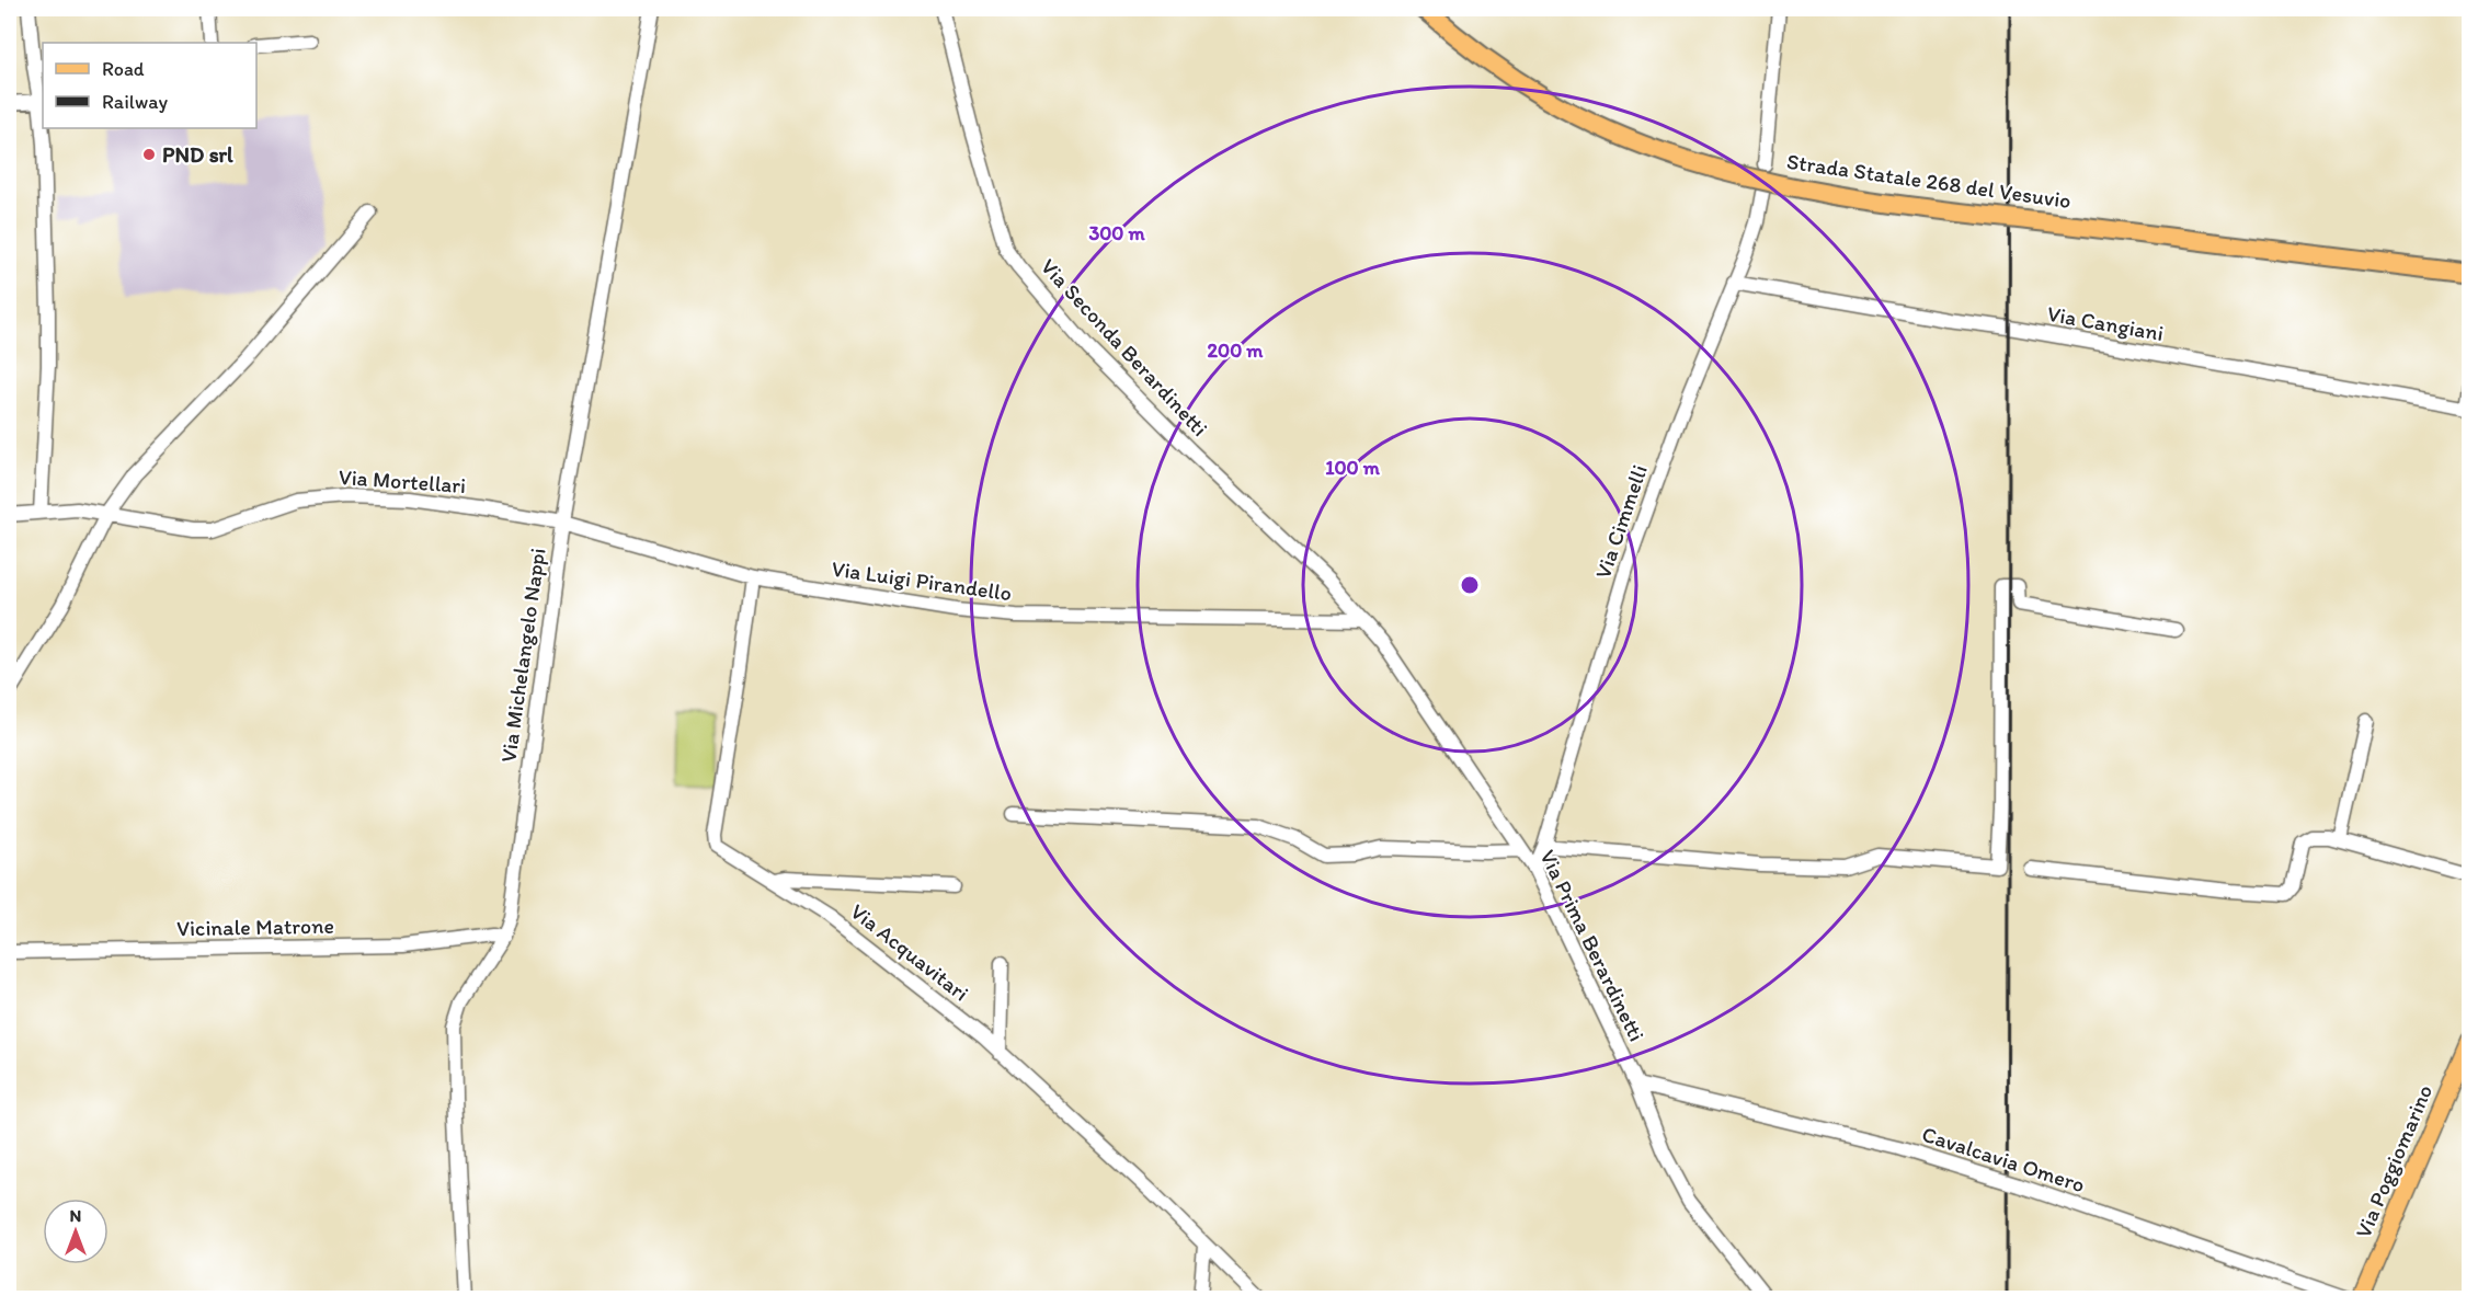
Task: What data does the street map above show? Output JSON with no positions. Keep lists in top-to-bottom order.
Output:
{
  "streets": {
    "highway": ["Strada Statale 268 del Vesuvio"],
    "main road": ["Via Poggiomarino"],
    "street": [
      "Via Cangiani",
      "Via Seconda Berardinetti",
      "Via Mortellari",
      "Via Cimmelli",
      "Via Luigi Pirandello",
      "Via Michelangelo Nappi",
      "Vicinale Matrone",
      "Via Prima Berardinetti",
      "Via Acquavitari",
      "Cavalcavia Omero"
    ]
  },
  "crossings": [
    ["Via Cangiani", "Via Cimmelli"],
    ["Via Seconda Berardinetti", "Via Luigi Pirandello"],
    ["Via Seconda Berardinetti", "Via Prima Berardinetti"],
    ["Via Mortellari", "Via Luigi Pirandello"],
    ["Via Mortellari", "Via Michelangelo Nappi"],
    ["Via Cimmelli", "Via Prima Berardinetti"],
    ["Via Luigi Pirandello", "Via Michelangelo Nappi"],
    ["Via Luigi Pirandello", "Via Prima Berardinetti"],
    ["Via Luigi Pirandello", "Via Acquavitari"],
    ["Via Michelangelo Nappi", "Vicinale Matrone"],
    ["Via Prima Berardinetti", "Cavalcavia Omero"]
  ],
  "places": ["PND srl"],
  "legend": ["Road", "Railway"],
  "north": "top",
  "rings": ["300 m", "200 m", "100 m"]
}
